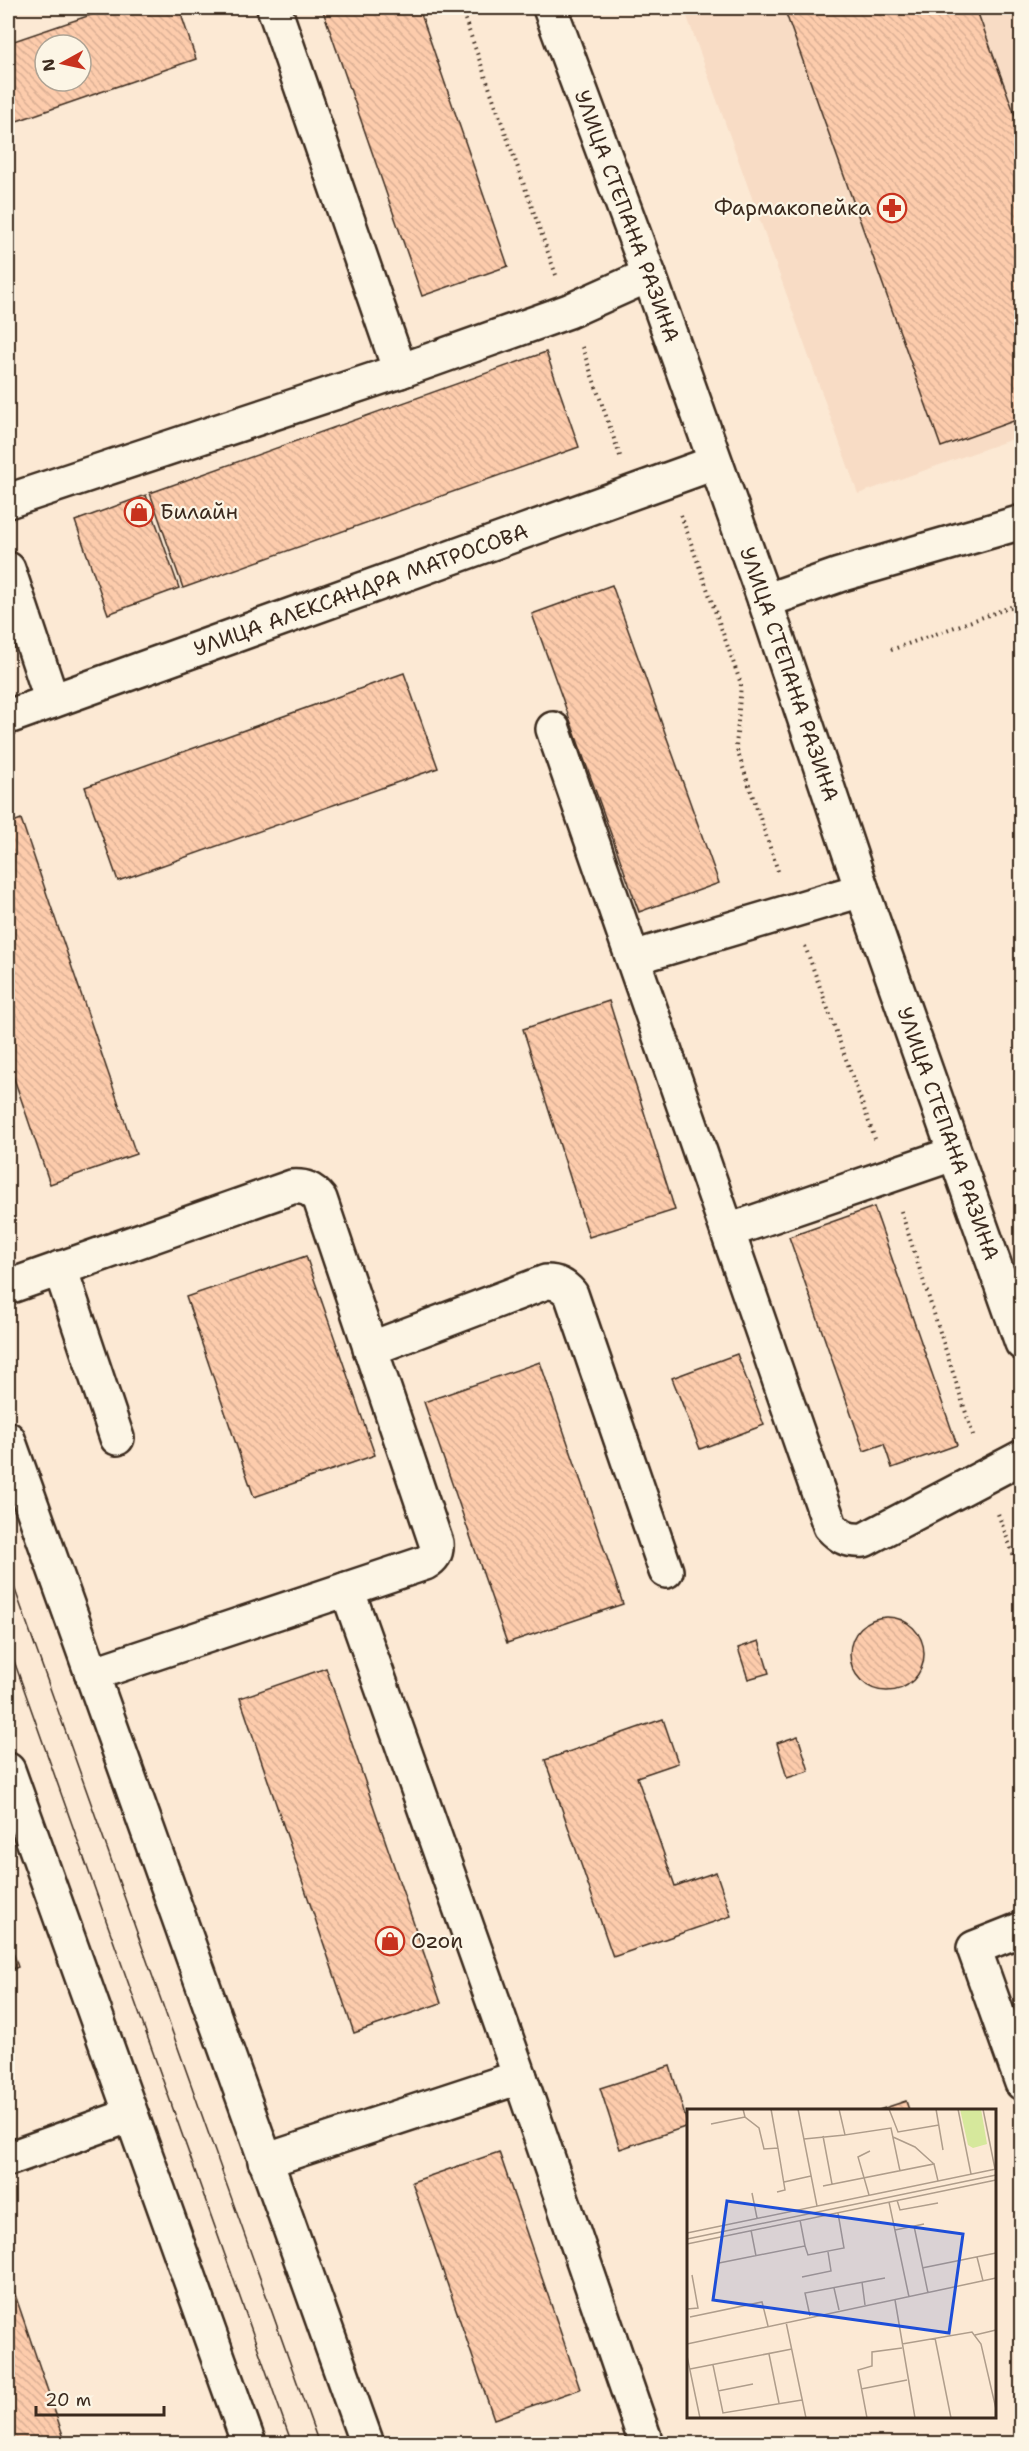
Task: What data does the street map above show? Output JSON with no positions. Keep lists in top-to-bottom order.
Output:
{
  "streets": {
    "street": ["УЛИЦА СТЕПАНА РАЗИНА", "УЛИЦА АЛЕКСАНДРА МАТРОСОВА"]
  },
  "crossings": [
    ["УЛИЦА СТЕПАНА РАЗИНА", "УЛИЦА АЛЕКСАНДРА МАТРОСОВА"]
  ],
  "places": {
    "pharmacy": ["Фармакопейка"],
    "shop": ["Билайн", "Ozon"]
  },
  "scale_bar": "20 m",
  "north": "left"
}
